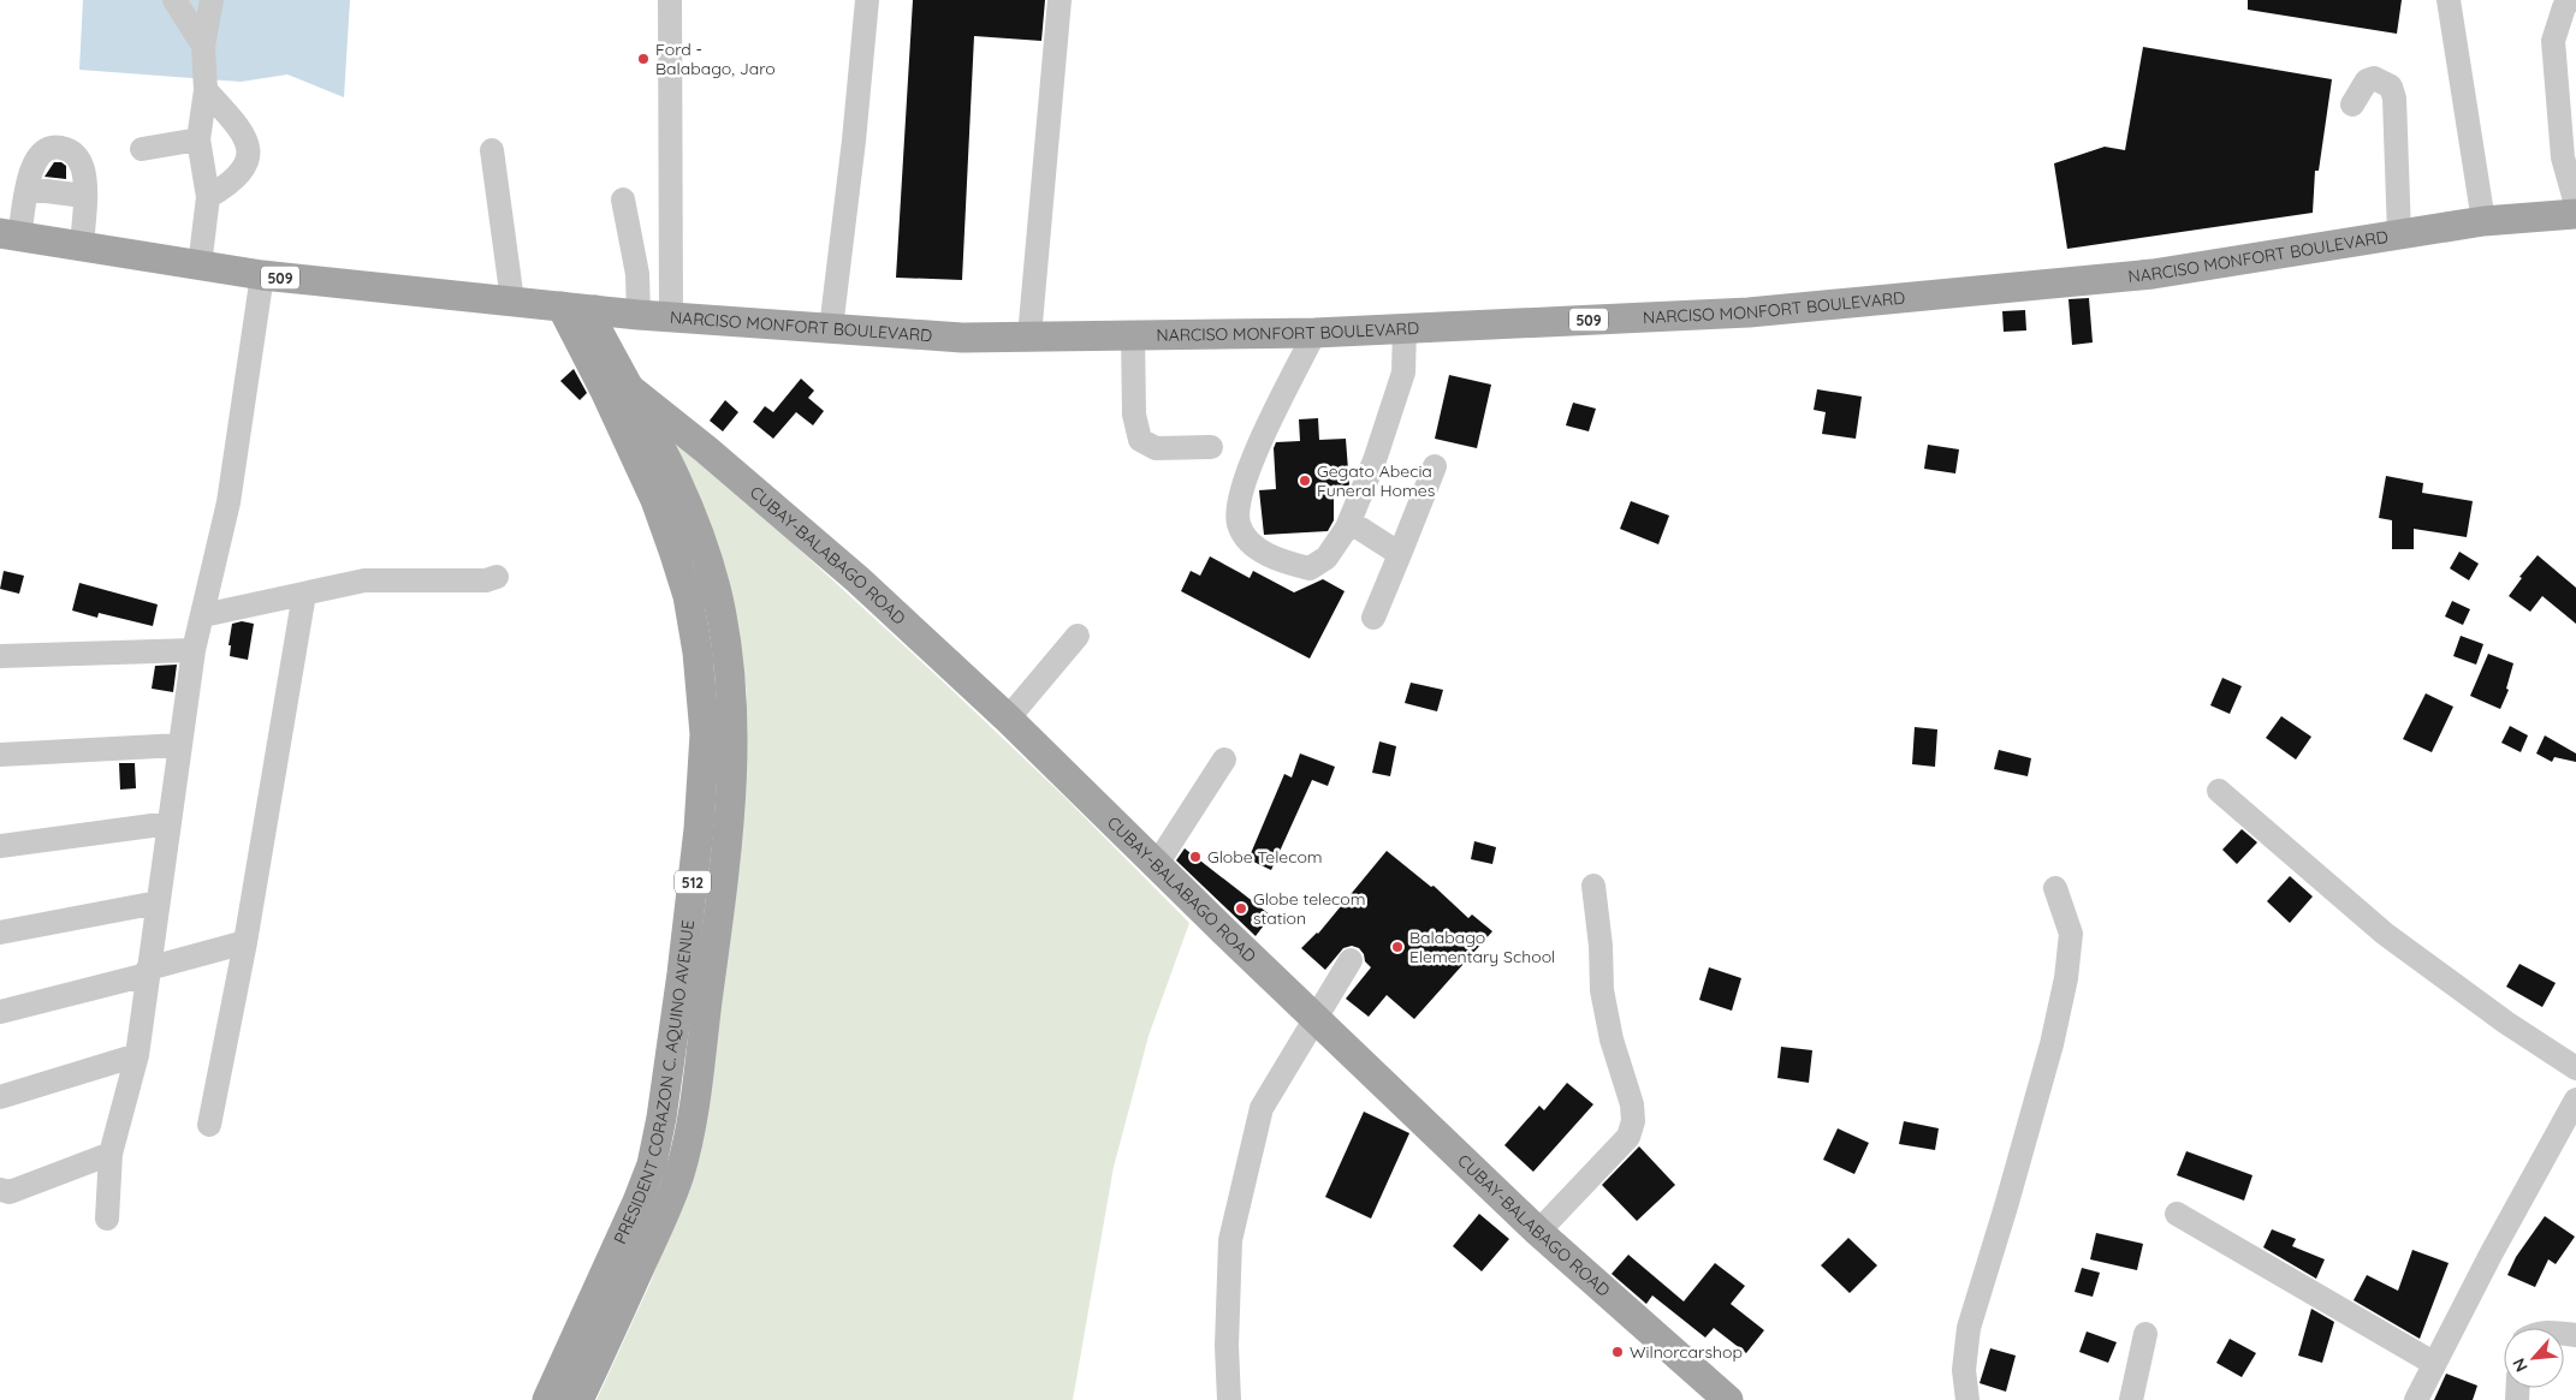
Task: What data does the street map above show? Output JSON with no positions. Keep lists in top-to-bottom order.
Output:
{
  "streets": {
    "main road": [
      "NARCISO MONFORT BOULEVARD",
      "509",
      "CUBAY-BALABAGO ROAD",
      "512",
      "PRESIDENT CORAZON C. AQUINO AVENUE"
    ]
  },
  "crossings": [
    ["NARCISO MONFORT BOULEVARD", "PRESIDENT CORAZON C. AQUINO AVENUE"],
    ["CUBAY-BALABAGO ROAD", "PRESIDENT CORAZON C. AQUINO AVENUE"]
  ],
  "places": [
    "Ford - Balabago, Jaro",
    "Gegato Abecia Funeral Homes",
    "Globe Telecom",
    "Globe telecom station",
    "Balabago Elementary School",
    "Wilnorcarshop"
  ],
  "north": "bottom left"
}
